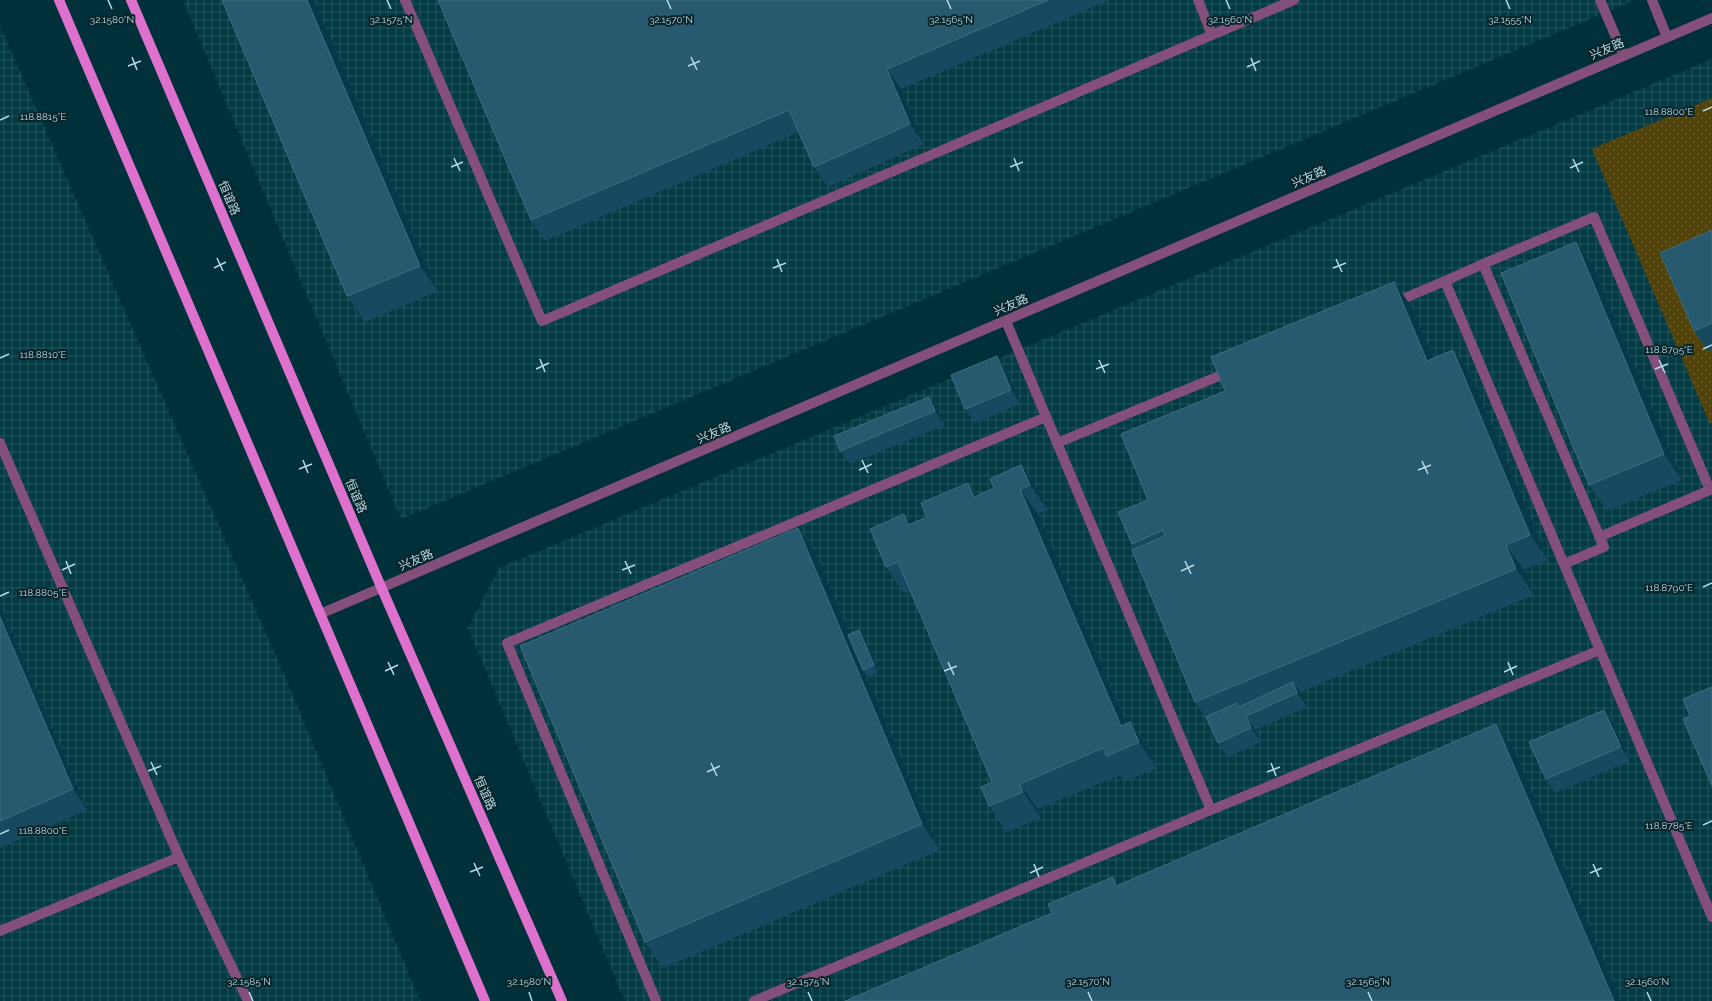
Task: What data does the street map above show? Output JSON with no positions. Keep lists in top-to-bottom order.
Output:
{
  "streets": {
    "main road": ["恒谊路"],
    "street": ["兴友路"]
  },
  "crossings": [
    ["兴友路", "恒谊路"]
  ],
  "coordinates": [
    "32.1580°N",
    "32.1575°N",
    "32.1570°N",
    "32.1565°N",
    "32.1560°N",
    "32.1555°N",
    "118.8800°E",
    "118.8815°E",
    "118.8795°E",
    "118.8810°E",
    "118.8790°E",
    "118.8805°E",
    "118.8785°E",
    "32.1585°N"
  ]
}
